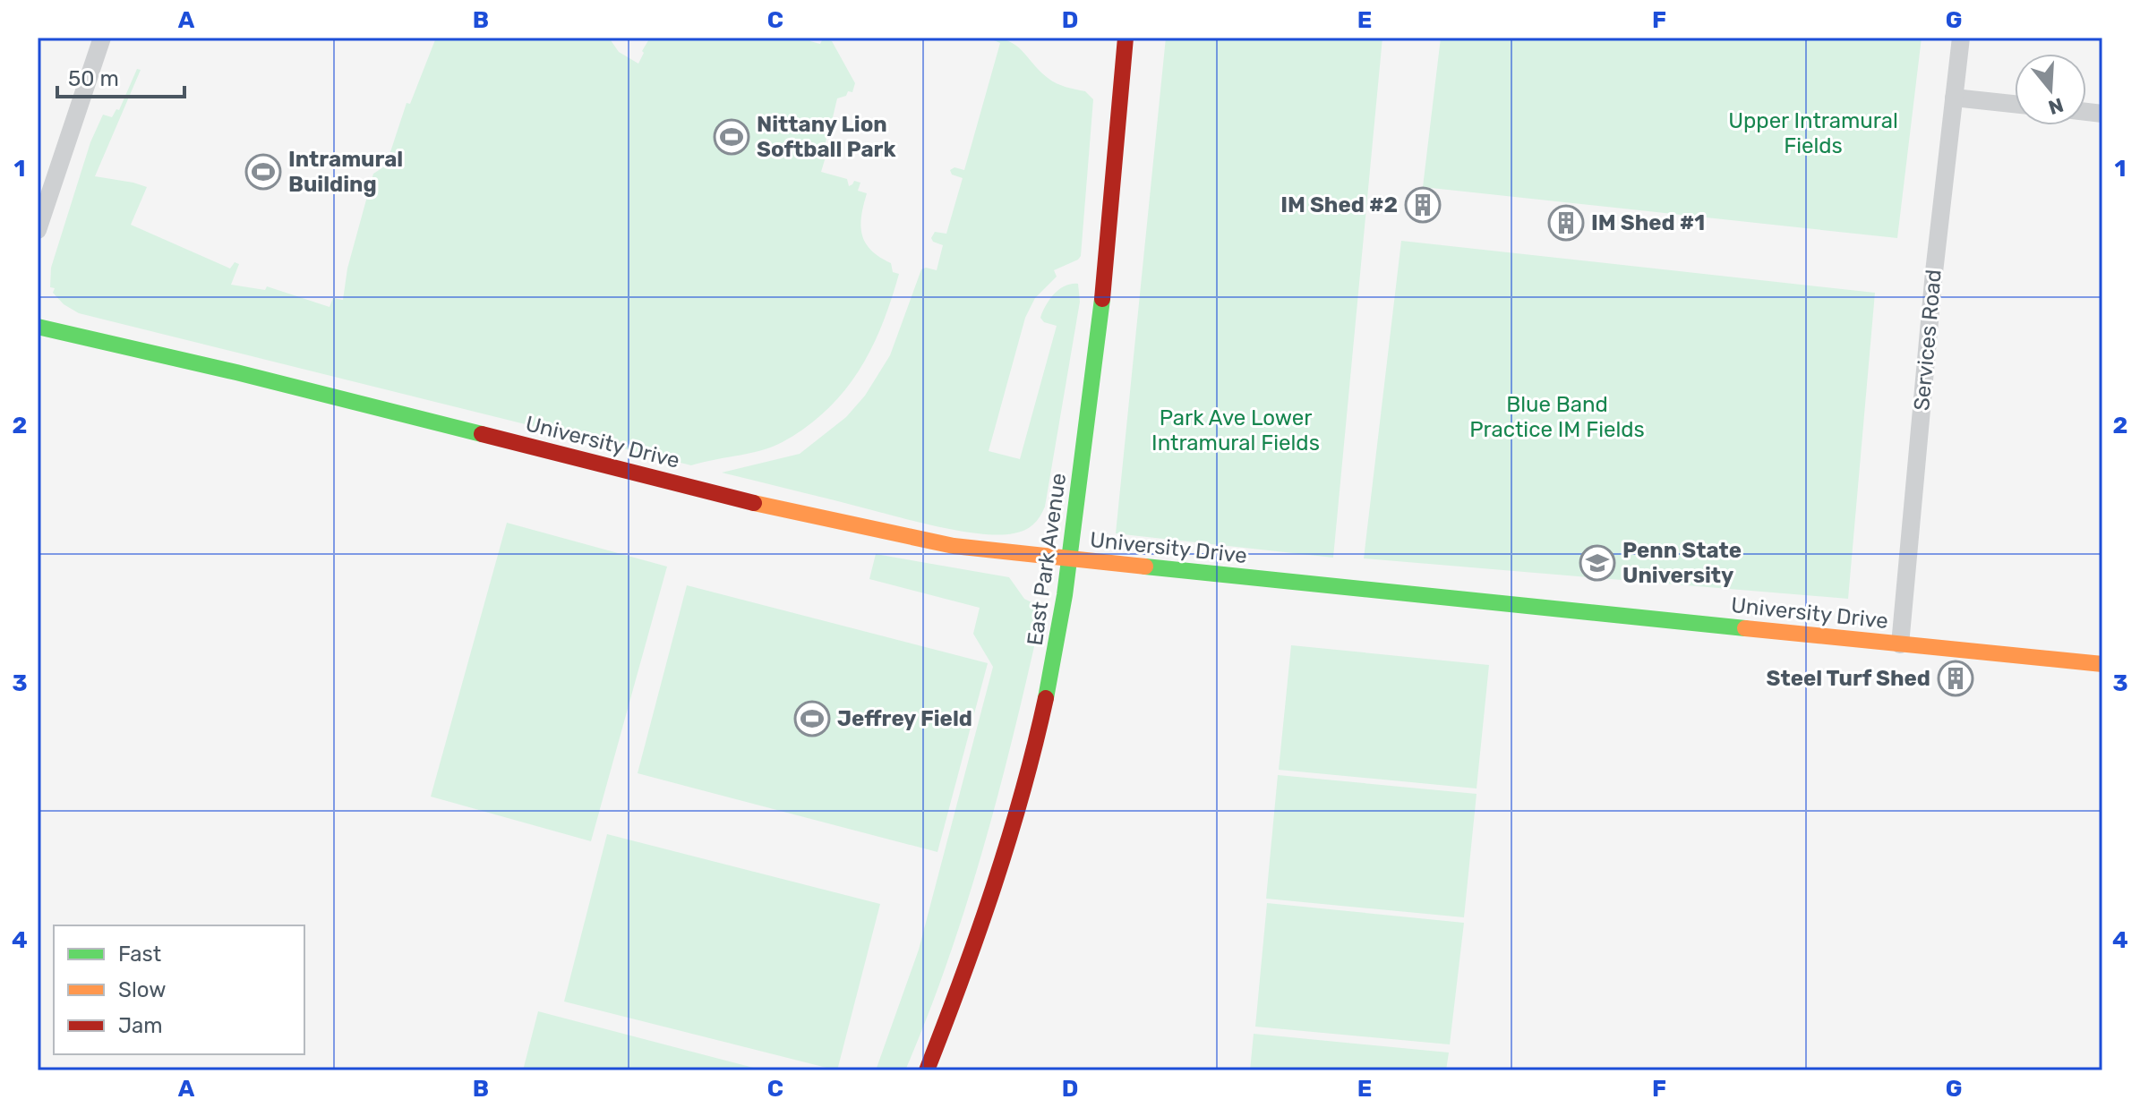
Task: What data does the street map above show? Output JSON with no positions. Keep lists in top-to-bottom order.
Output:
{
  "streets": {
    "main road": ["University Drive", "East Park Avenue"],
    "street": ["Services Road"]
  },
  "crossings": [
    ["Services Road", "University Drive"],
    ["University Drive", "East Park Avenue"]
  ],
  "parks": ["Upper Intramural Fields", "Blue Band Practice IM Fields", "Park Ave Lower Intramural Fields"],
  "places": {
    "sports": ["Nittany Lion Softball Park", "Intramural Building", "Jeffrey Field"],
    "building": ["IM Shed #2", "IM Shed #1", "Steel Turf Shed"],
    "school or university": ["Penn State University"]
  },
  "legend": ["Fast", "Slow", "Jam"],
  "scale_bar": "50 m",
  "north": "bottom",
  "grid": {
    "columns": [
      "A",
      "B",
      "C",
      "D",
      "E",
      "F",
      "G"
    ],
    "rows": [
      "1",
      "2",
      "3",
      "4"
    ]
  }
}
